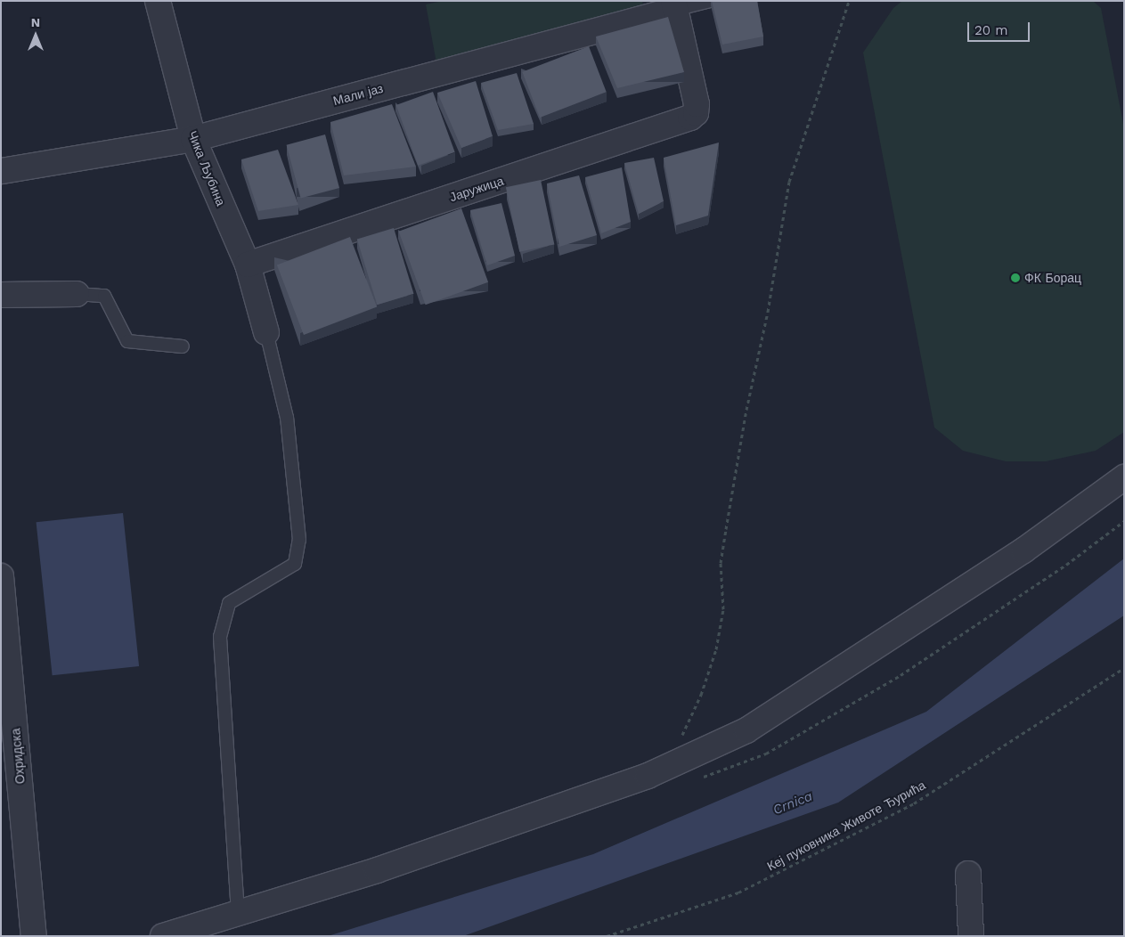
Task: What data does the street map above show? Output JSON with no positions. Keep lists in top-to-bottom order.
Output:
{
  "streets": {
    "street": [
      "Мали јаз",
      "Чика Љубина",
      "Јаружица",
      "Охридска"
    ],
    "path": ["Кеј пуковника Животе Ђурића"]
  },
  "crossings": [
    ["Мали јаз", "Чика Љубина"],
    ["Мали јаз", "Јаружица"],
    ["Чика Љубина", "Јаружица"]
  ],
  "water": ["Crnica"],
  "places": ["ФК Борац"],
  "scale_bar": "20 m",
  "north": "top"
}
